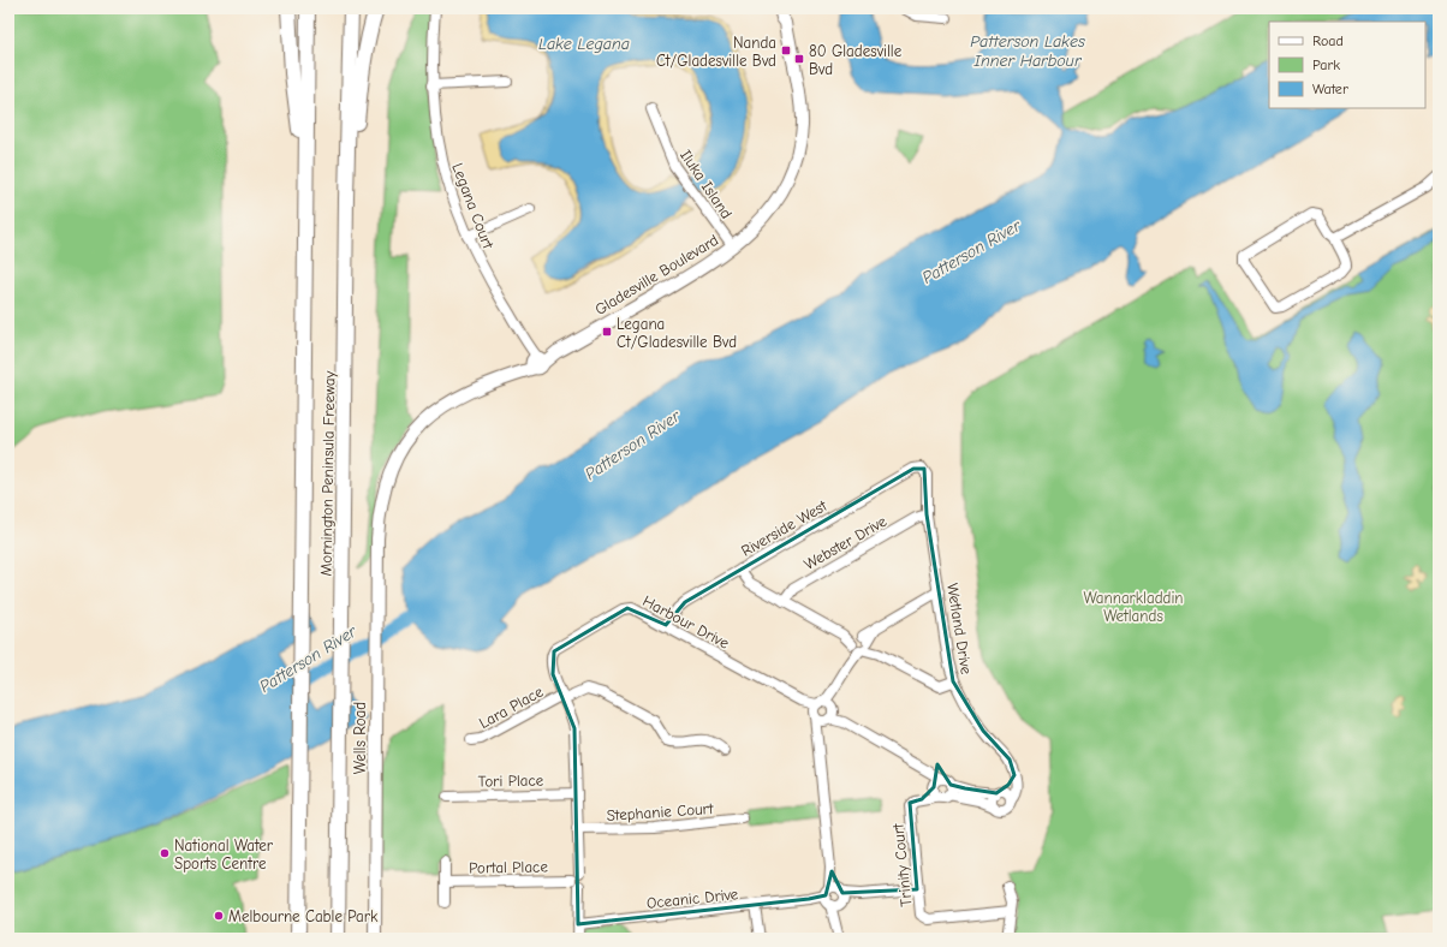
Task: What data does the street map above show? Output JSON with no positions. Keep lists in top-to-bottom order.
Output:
{
  "streets": {
    "highway": ["Mornington Peninsula Freeway"],
    "main road": ["Gladesville Boulevard", "Wells Road"],
    "street": [
      "Iluka Island",
      "Legana Court",
      "Riverside West",
      "Webster Drive",
      "Harbour Drive",
      "Wetland Drive",
      "Lara Place",
      "Tori Place",
      "Stephanie Court",
      "Trinity Court",
      "Portal Place",
      "Oceanic Drive"
    ]
  },
  "crossings": [
    ["Iluka Island", "Gladesville Boulevard"],
    ["Legana Court", "Gladesville Boulevard"],
    ["Gladesville Boulevard", "Wells Road"],
    ["Riverside West", "Harbour Drive"],
    ["Riverside West", "Wetland Drive"],
    ["Webster Drive", "Wetland Drive"],
    ["Harbour Drive", "Lara Place"],
    ["Harbour Drive", "Tori Place"],
    ["Harbour Drive", "Stephanie Court"],
    ["Harbour Drive", "Portal Place"],
    ["Harbour Drive", "Oceanic Drive"],
    ["Trinity Court", "Oceanic Drive"]
  ],
  "water": ["Patterson Lakes Inner Harbour", "Lake Legana", "Patterson River"],
  "parks": ["Wannarkladdin Wetlands"],
  "places": {
    "transit": ["Nanda Ct/Gladesville Bvd", "80 Gladesville Bvd", "Legana Ct/Gladesville Bvd"],
    "other": ["National Water Sports Centre", "Melbourne Cable Park"]
  },
  "legend": ["Road", "Park", "Water"]
}
